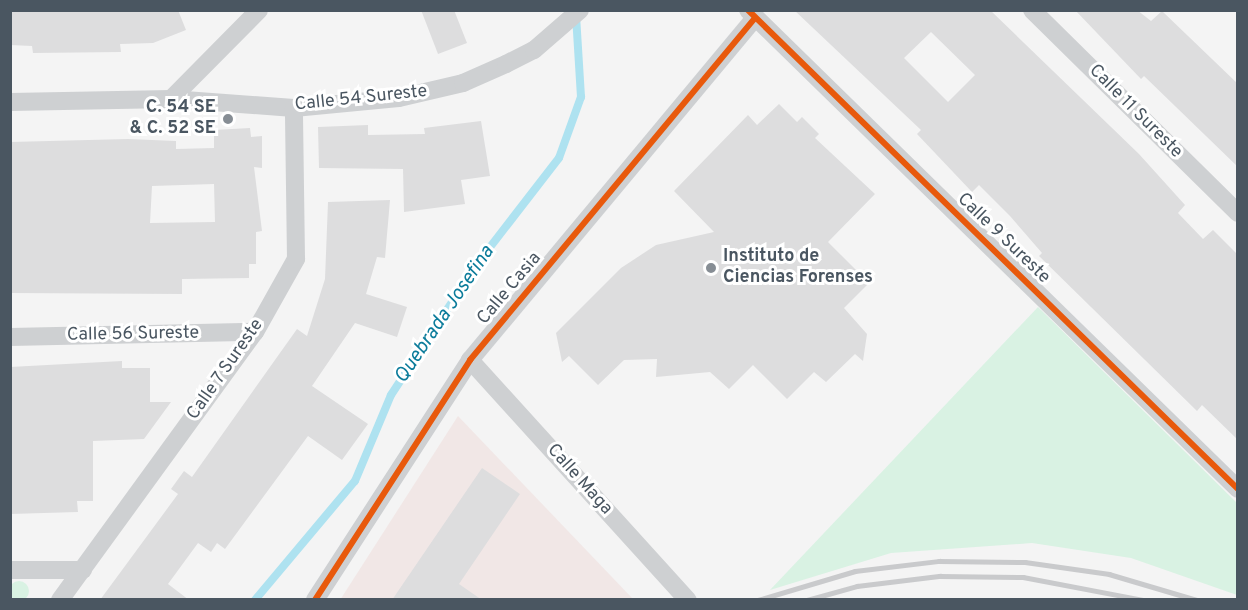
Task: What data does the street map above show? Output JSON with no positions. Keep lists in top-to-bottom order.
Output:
{
  "streets": {
    "street": [
      "Calle 54 Sureste",
      "Calle 11 Sureste",
      "Calle 9 Sureste",
      "Calle Casia",
      "Calle 56 Sureste",
      "Calle 7 Sureste",
      "Calle Maga"
    ]
  },
  "crossings": [
    ["Calle 54 Sureste", "Calle 7 Sureste"],
    ["Calle 9 Sureste", "Calle Casia"],
    ["Calle Casia", "Calle Maga"],
    ["Calle 56 Sureste", "Calle 7 Sureste"]
  ],
  "water": ["Quebrada Josefina"],
  "places": ["C. 54 SE & C. 52 SE", "Instituto de Ciencias Forenses"]
}
